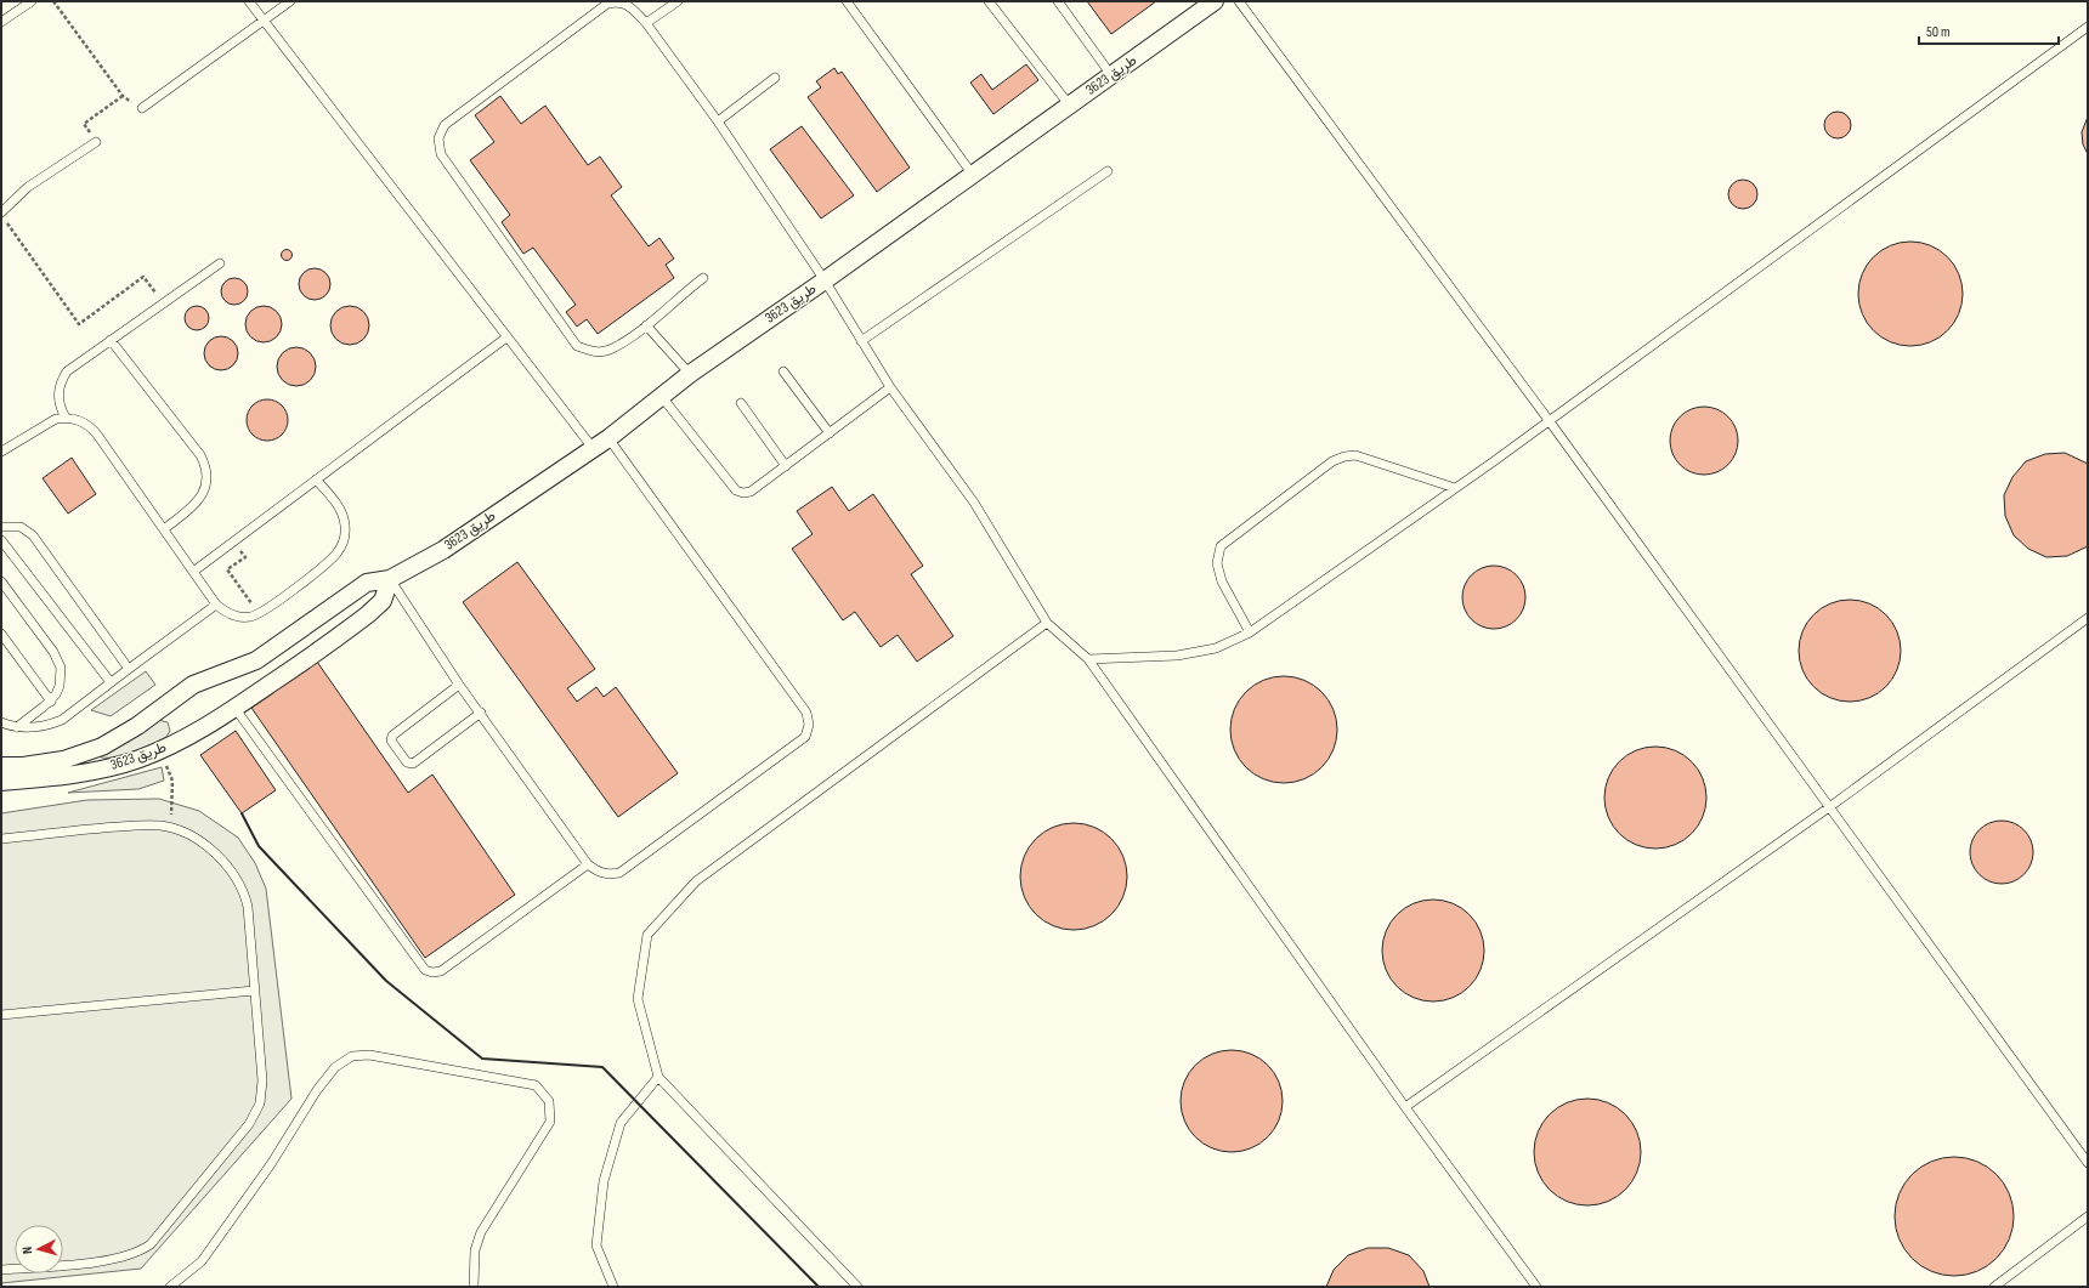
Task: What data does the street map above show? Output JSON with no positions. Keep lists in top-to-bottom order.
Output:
{
  "streets": {
    "street": ["طريق 3623"]
  },
  "scale_bar": "50 m",
  "north": "left"
}
